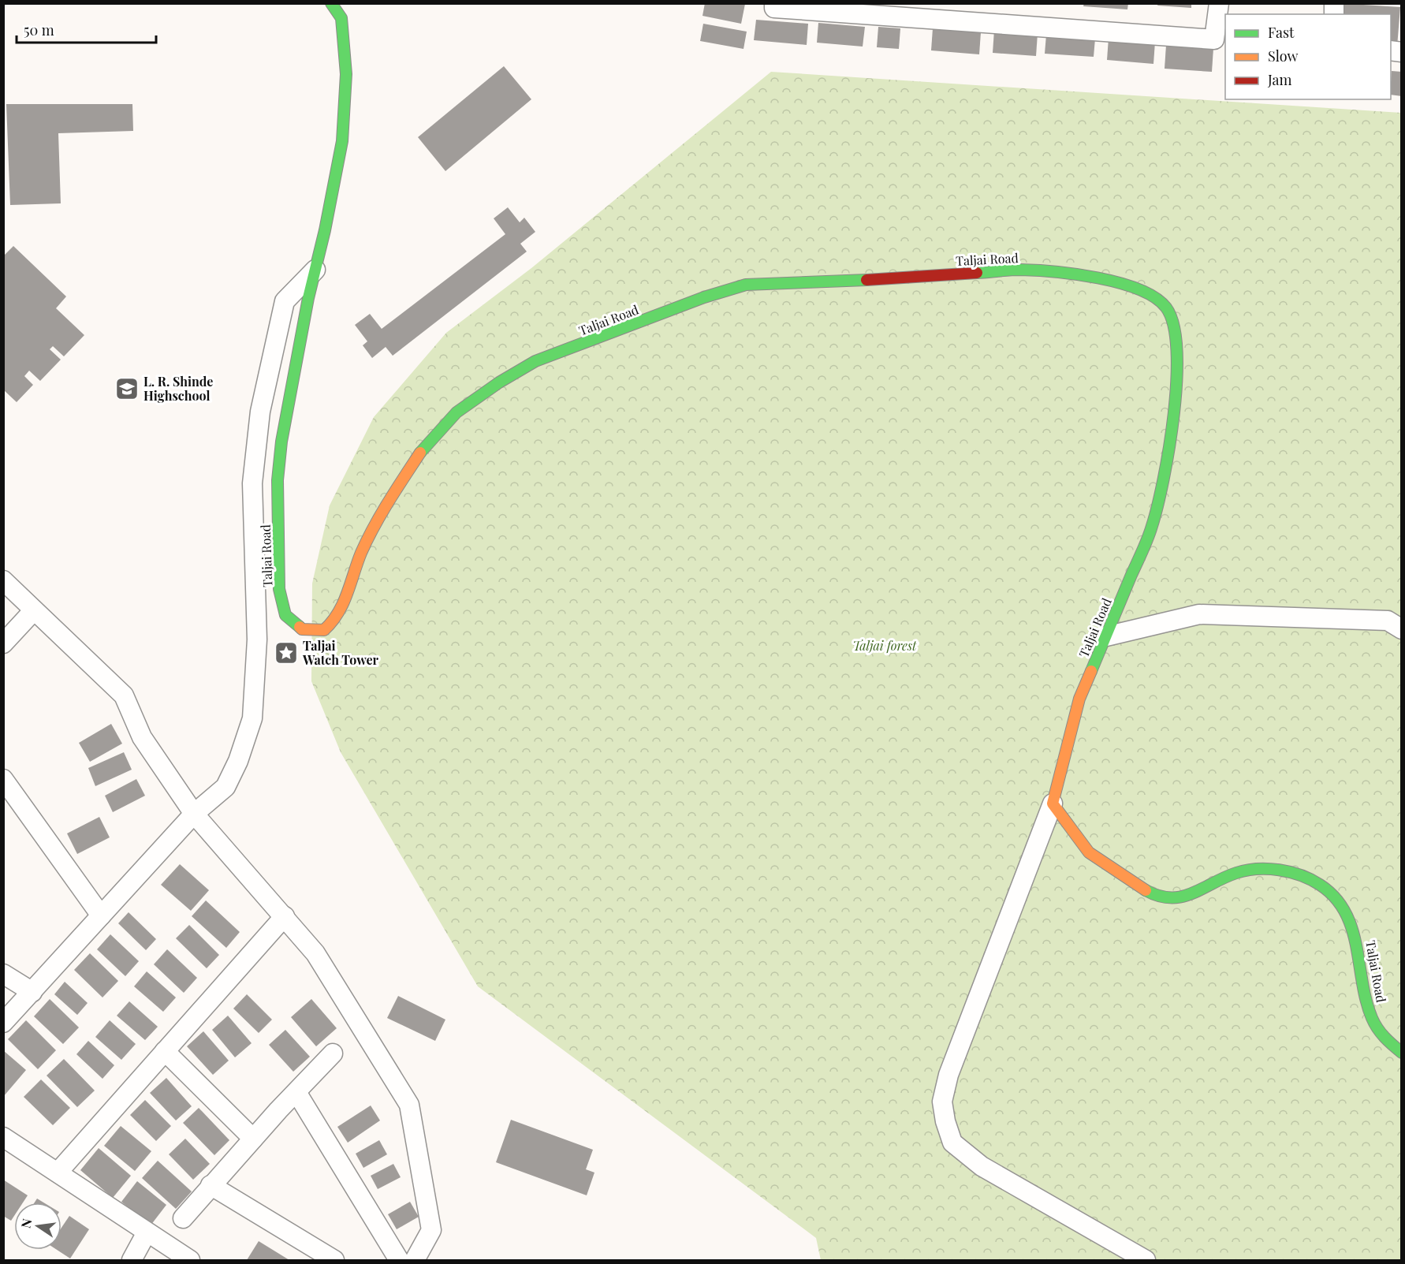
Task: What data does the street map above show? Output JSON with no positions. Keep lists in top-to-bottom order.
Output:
{
  "streets": {
    "street": ["Taljai Road"]
  },
  "parks": ["Taljai forest"],
  "places": {
    "school or university": ["L. R. Shinde Highschool"],
    "place": ["Taljai Watch Tower"]
  },
  "legend": ["Fast", "Slow", "Jam"],
  "scale_bar": "50 m",
  "north": "left"
}
